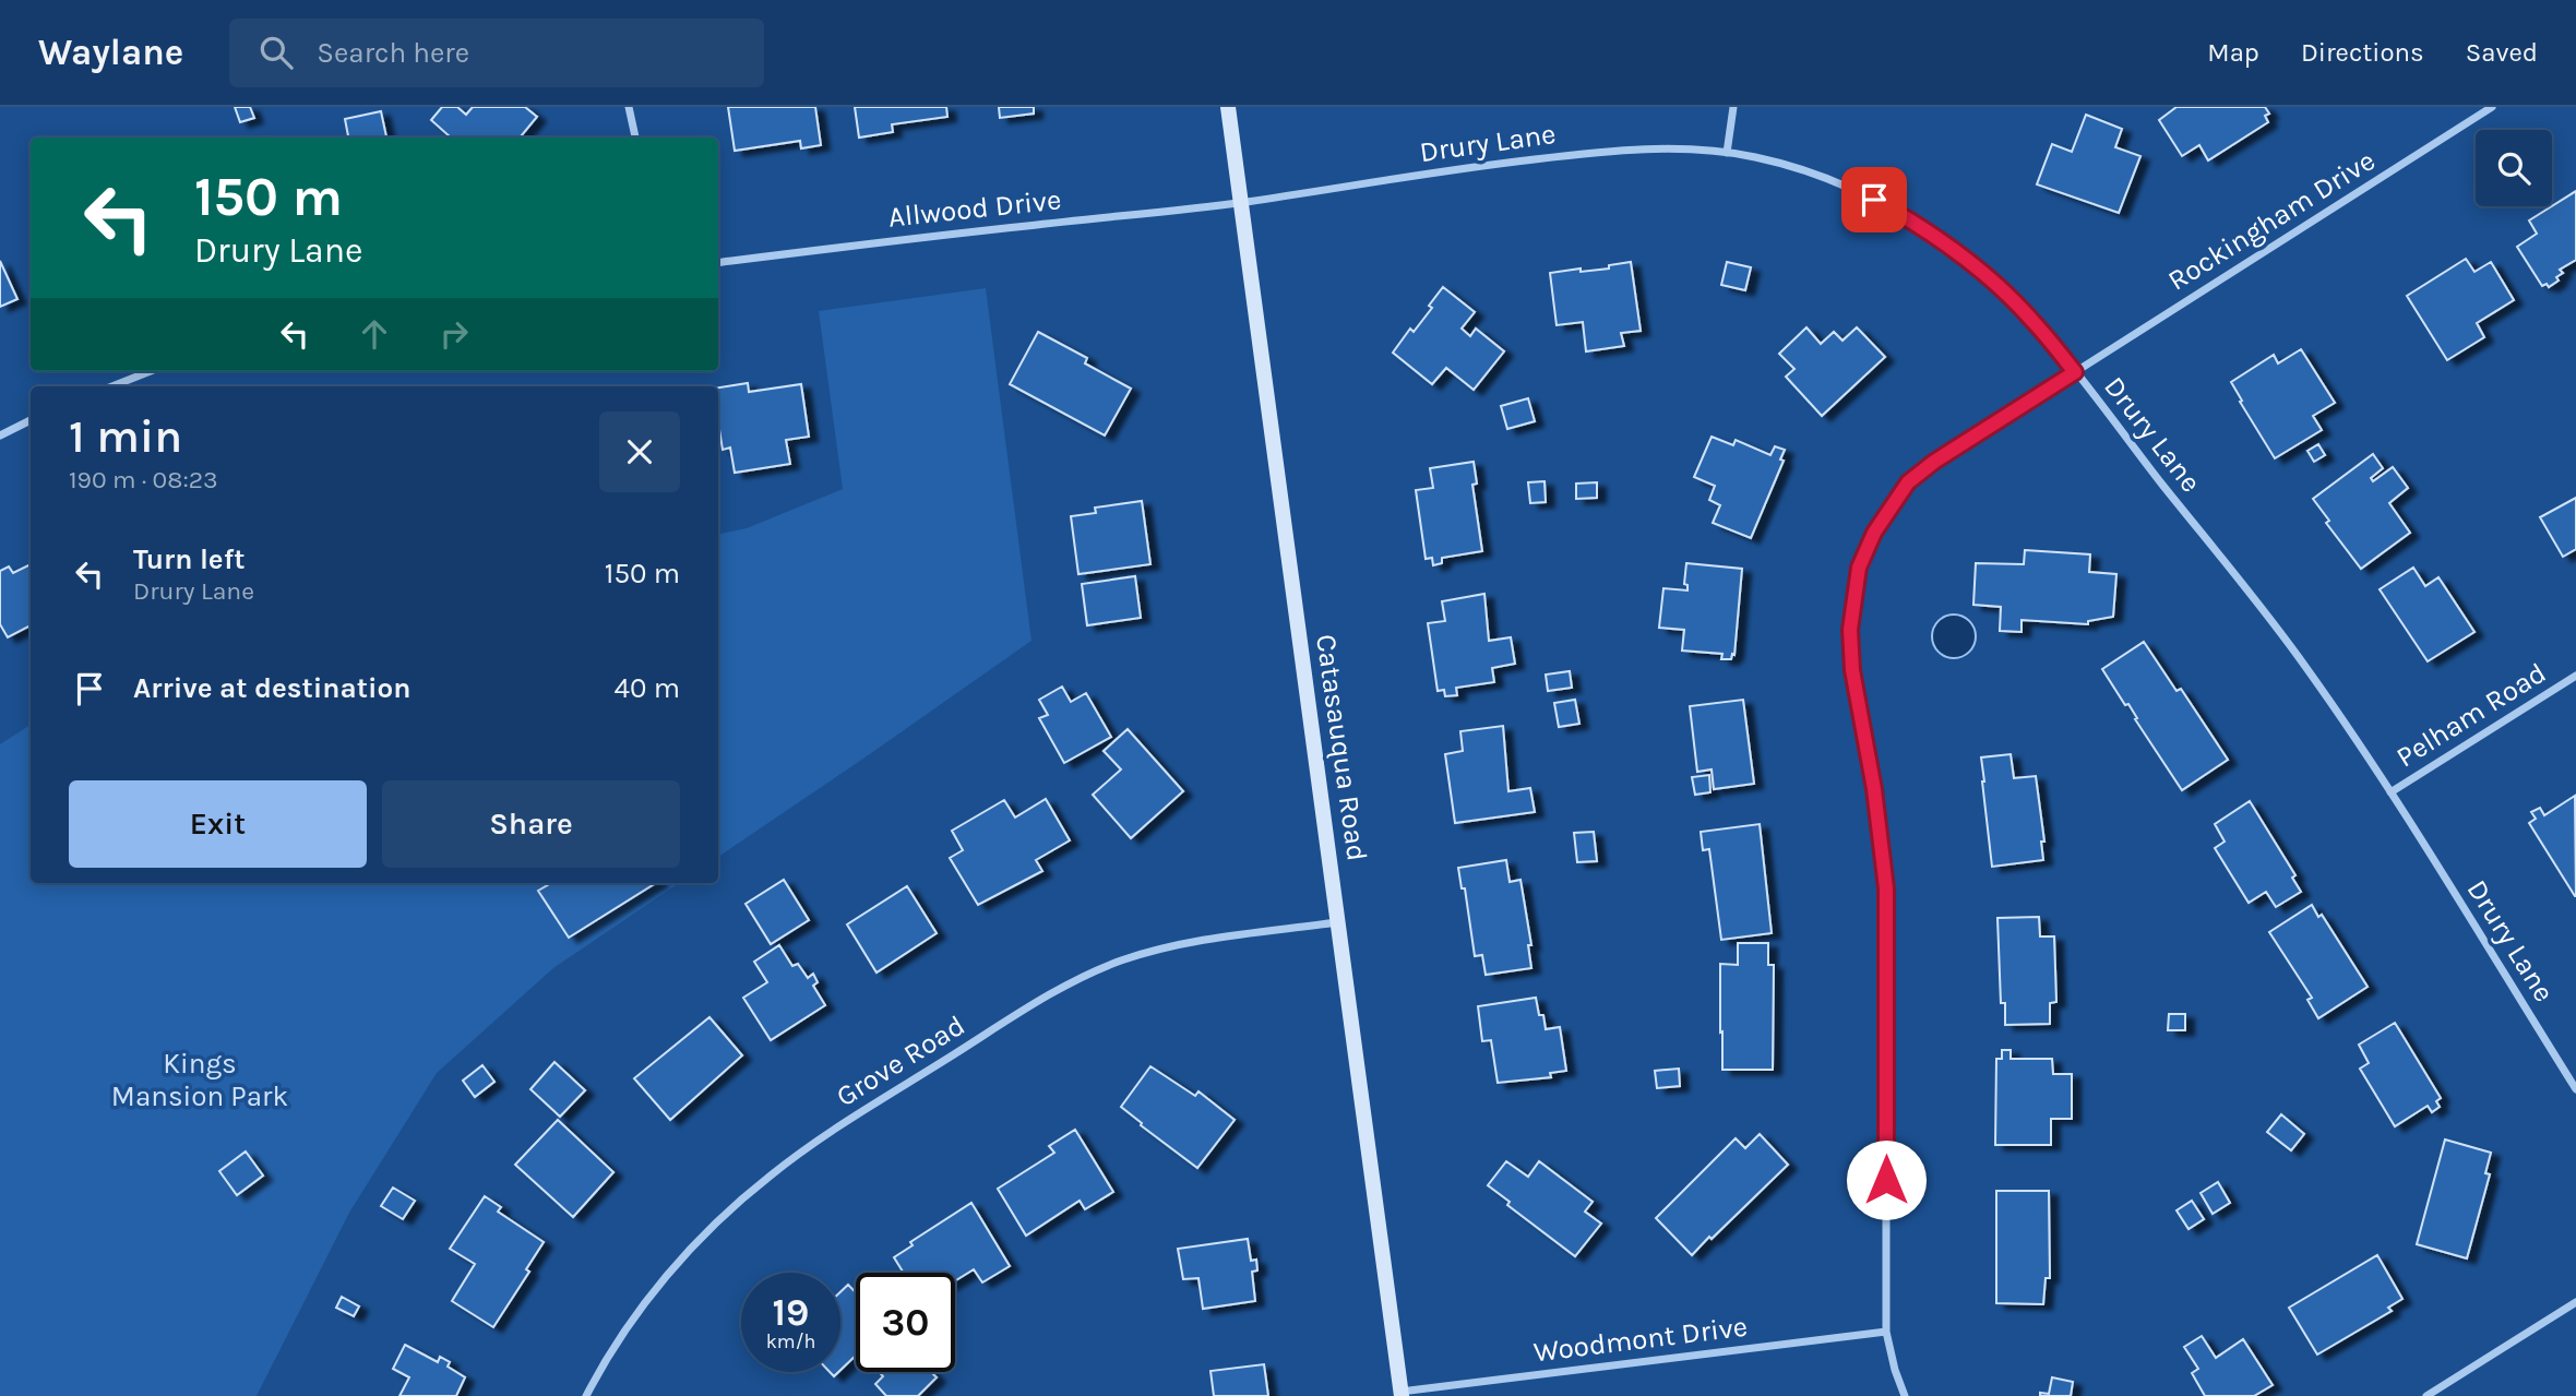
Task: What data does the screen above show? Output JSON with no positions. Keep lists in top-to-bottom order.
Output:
{
  "streets": {
    "street": [
      "Drury Lane",
      "Allwood Drive",
      "Rockingham Drive",
      "Pelham Road",
      "Catasauqua Road",
      "Grove Road",
      "Woodmont Drive"
    ]
  },
  "crossings": [
    ["Drury Lane", "Allwood Drive"],
    ["Drury Lane", "Rockingham Drive"],
    ["Drury Lane", "Pelham Road"],
    ["Drury Lane", "Catasauqua Road"],
    ["Allwood Drive", "Catasauqua Road"],
    ["Rockingham Drive", "Woodmont Drive"],
    ["Catasauqua Road", "Grove Road"],
    ["Catasauqua Road", "Woodmont Drive"]
  ],
  "parks": ["Kings Mansion Park"],
  "page": {
    "header": "Waylane",
    "search": "Search here",
    "nav": ["Map", "Directions", "Saved"],
    "turn": ["150 m", "Drury Lane"],
    "heading": ["1 min", "190 m · 08:23"],
    "list": [
      {
        "name": "Turn left",
        "note": "Drury Lane",
        "value": "150 m"
      },
      {
        "name": "Arrive at destination",
        "value": "40 m"
      }
    ],
    "buttons": ["Exit", "Share"],
    "speed": "19 km/h",
    "limit": "30"
  }
}
